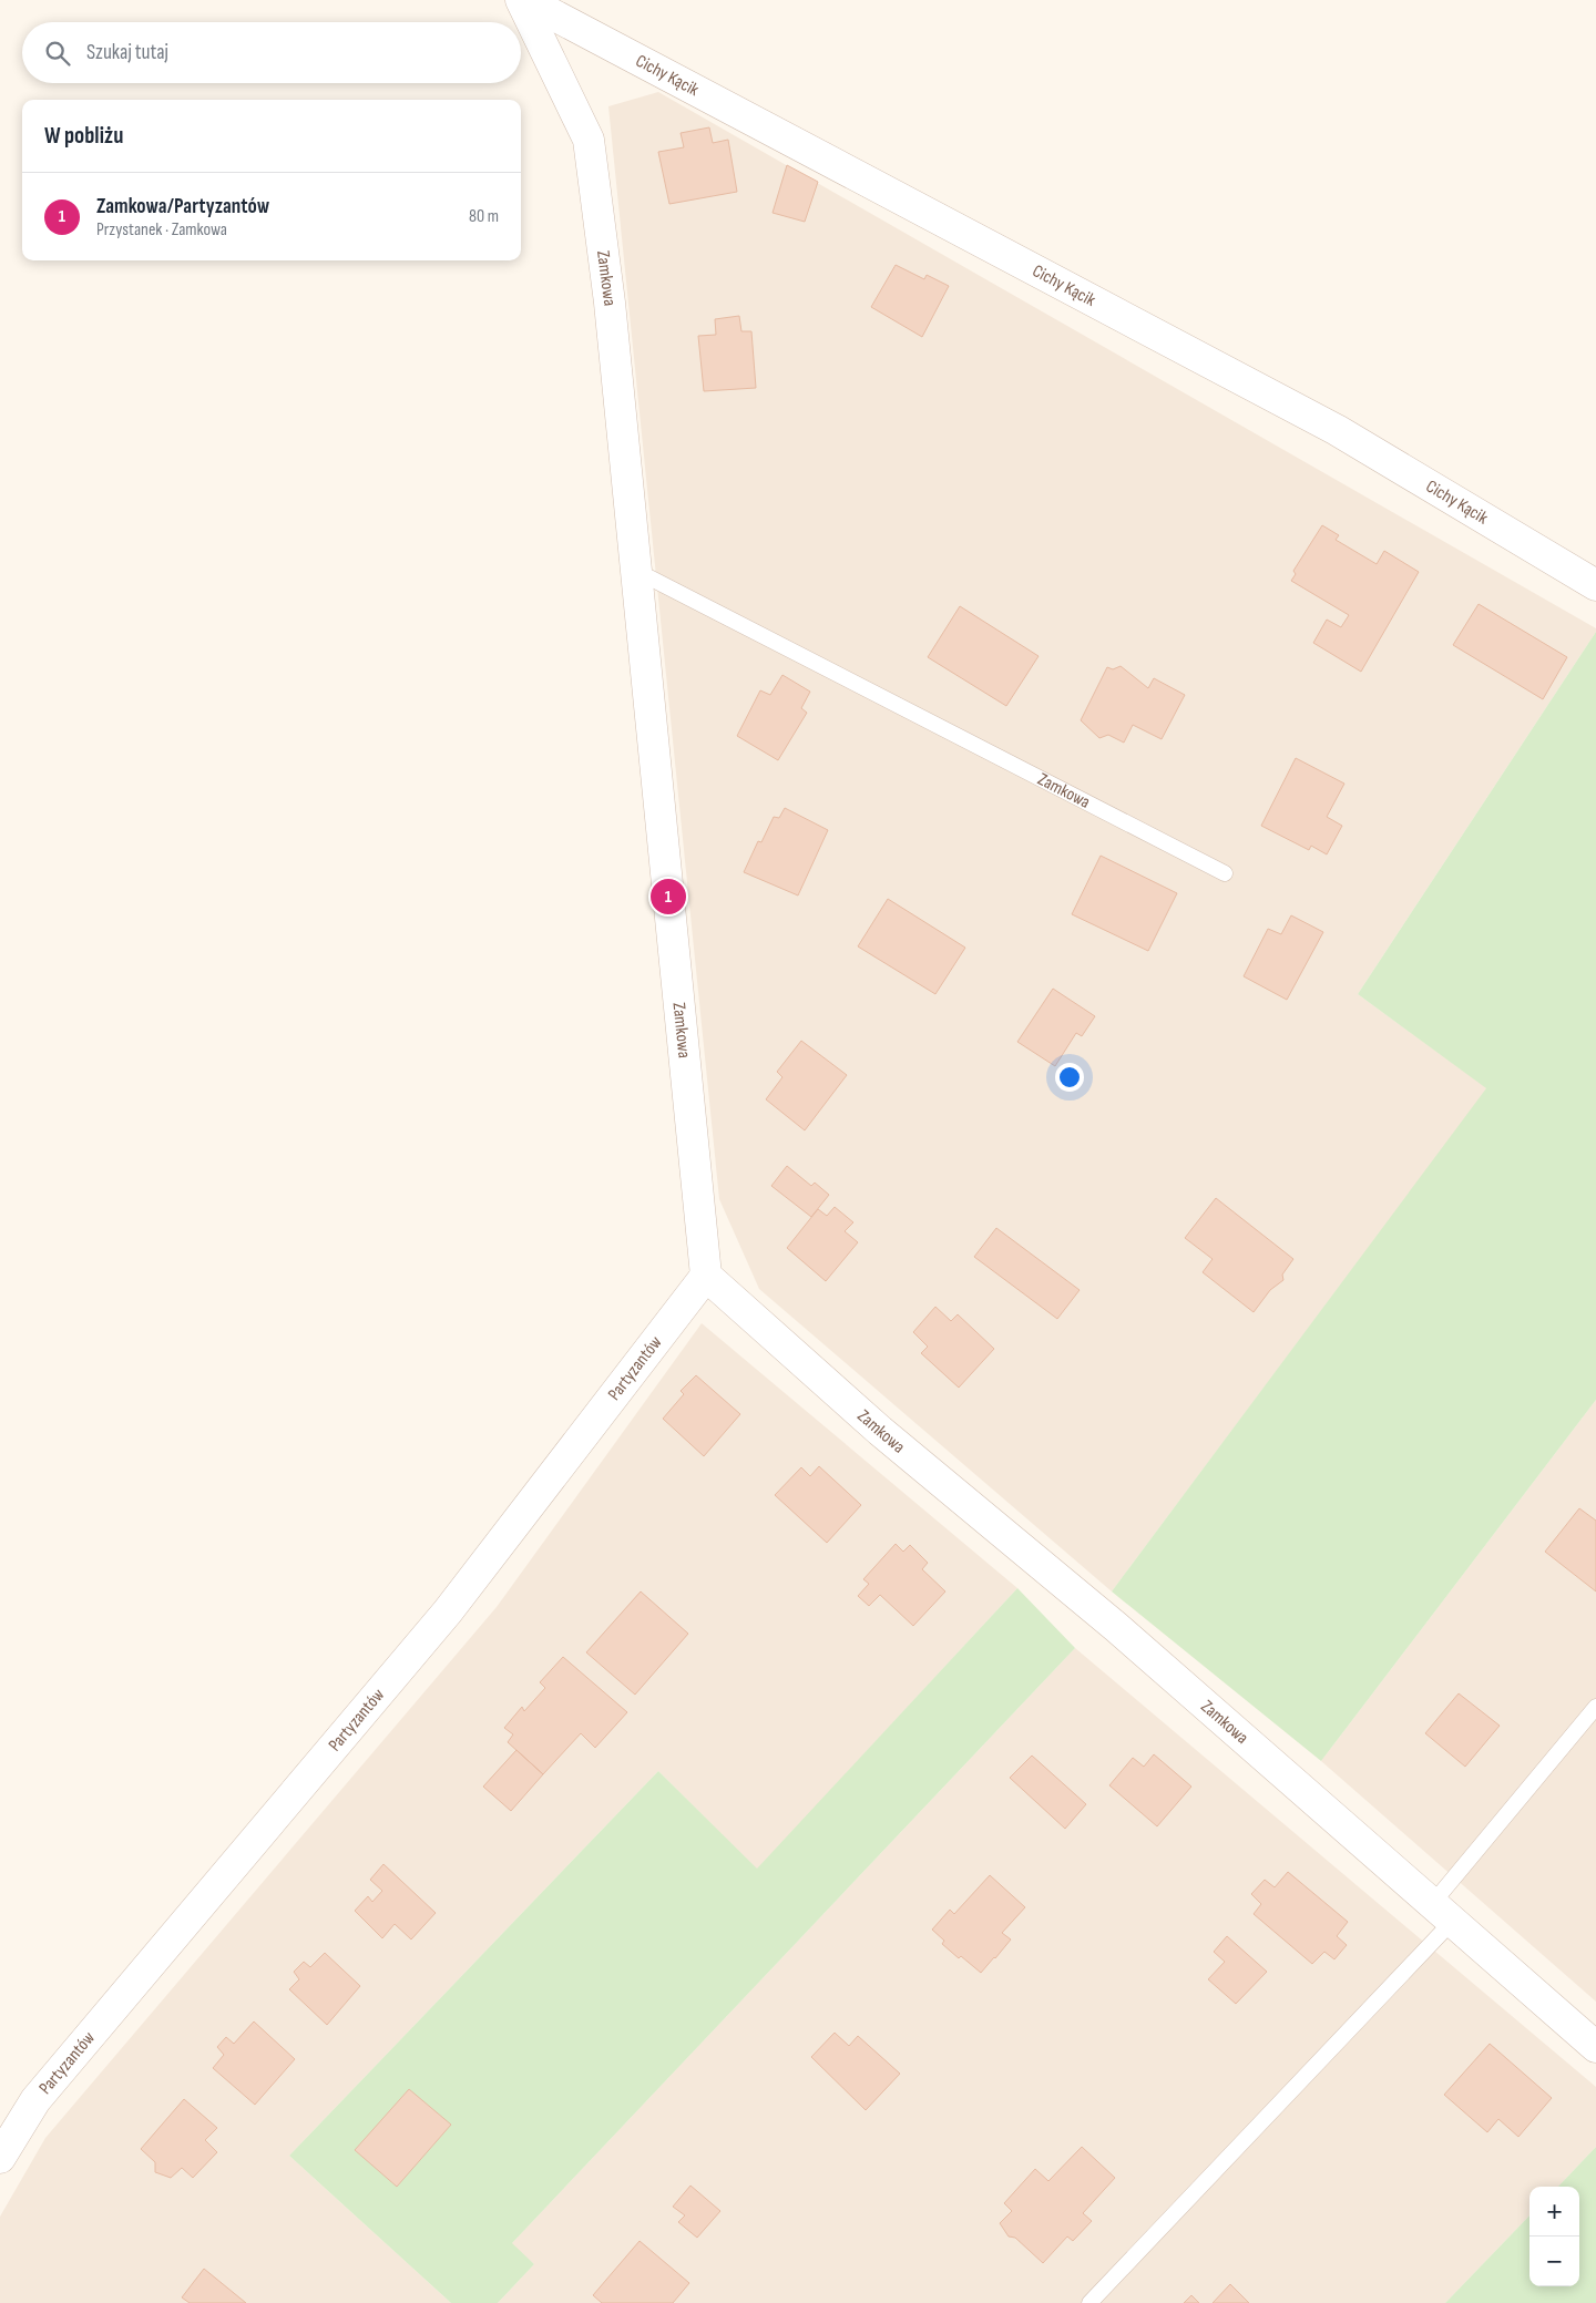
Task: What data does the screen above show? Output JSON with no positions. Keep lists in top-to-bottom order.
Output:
{
  "streets": {
    "street": ["Cichy Kącik", "Zamkowa", "Partyzantów"]
  },
  "crossings": [
    ["Cichy Kącik", "Zamkowa"],
    ["Zamkowa", "Partyzantów"]
  ],
  "page": {
    "search": "Szukaj tutaj",
    "heading": "W pobliżu",
    "list": [
      {
        "mark": "1",
        "name": "Zamkowa/Partyzantów",
        "note": "Przystanek · Zamkowa",
        "value": "80 m"
      }
    ],
    "pins": "1",
    "map_buttons": ["+", "−"]
  }
}
